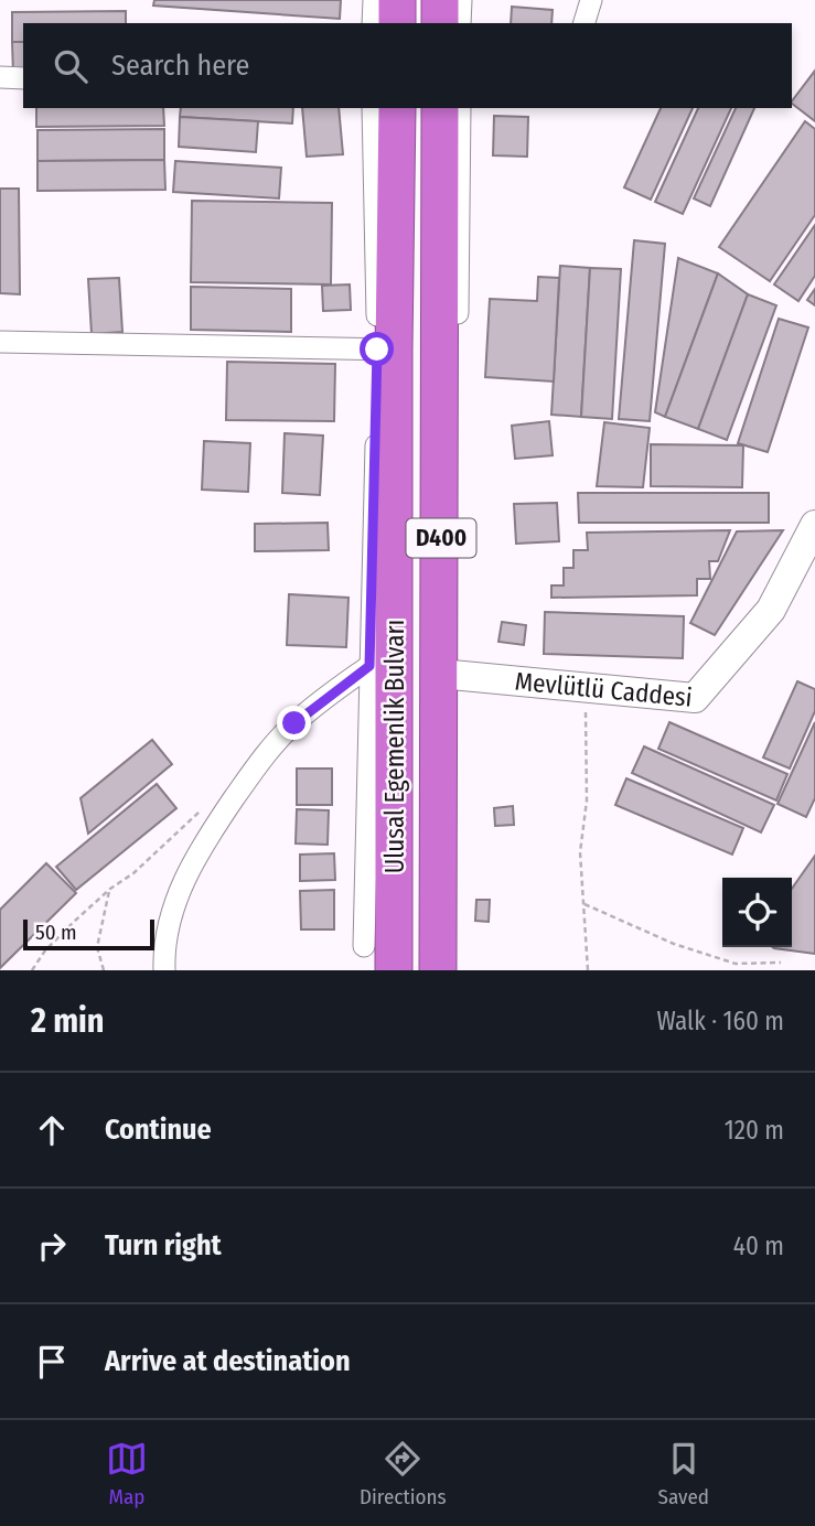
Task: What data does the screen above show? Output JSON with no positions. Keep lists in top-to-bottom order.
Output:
{
  "streets": {
    "highway": ["D400", "Ulusal Egemenlik Bulvarı"],
    "street": ["Mevlütlü Caddesi"]
  },
  "crossings": [
    ["Mevlütlü Caddesi", "Ulusal Egemenlik Bulvarı"]
  ],
  "scale_bar": "50 m",
  "page": {
    "search": "Search here",
    "scale": "50 m",
    "heading": ["2 min", "Walk · 160 m"],
    "list": [
      ["Continue", "120 m"],
      ["Turn right", "40 m"],
      "Arrive at destination"
    ],
    "nav": ["Map", "Directions", "Saved"]
  }
}
